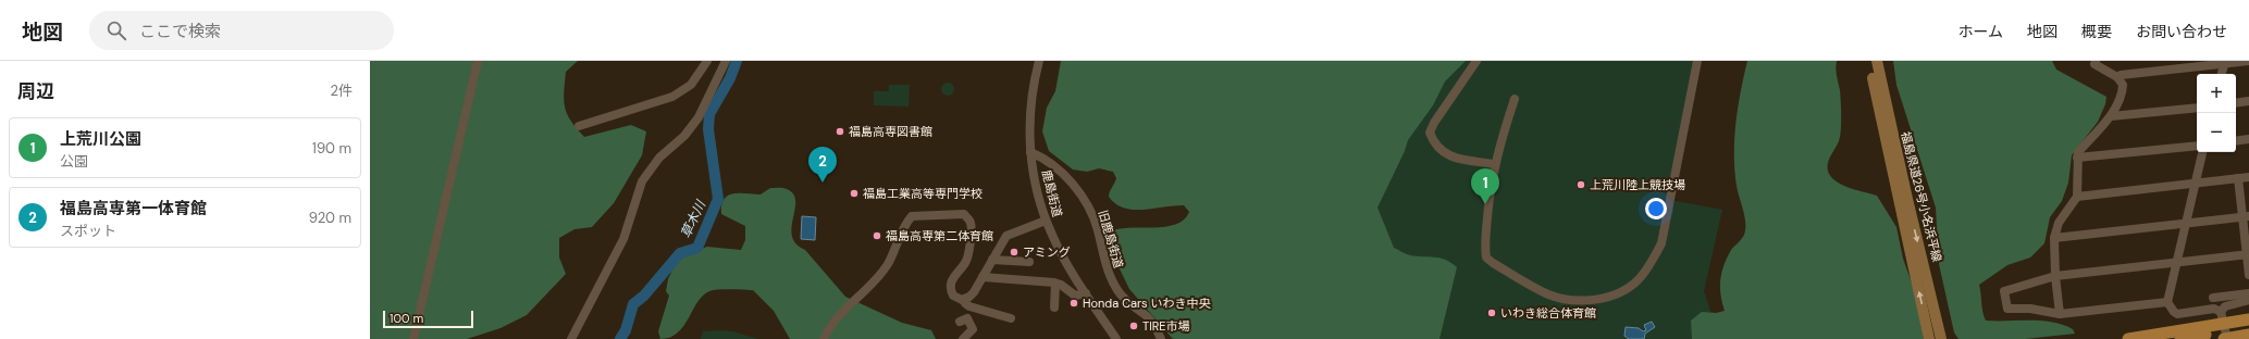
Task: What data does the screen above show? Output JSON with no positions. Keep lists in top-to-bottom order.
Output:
{
  "streets": {
    "main road": ["福島県道26号小名浜平線"],
    "street": ["鹿島街道", "旧鹿島街道"]
  },
  "crossings": [
    ["鹿島街道", "旧鹿島街道"]
  ],
  "water": ["草木川"],
  "places": [
    "福島高専図書館",
    "上荒川陸上競技場",
    "福島工業高等専門学校",
    "福島高専第二体育館",
    "アミング",
    "Honda Cars いわき中央",
    "いわき総合体育館",
    "TIRE市場"
  ],
  "scale_bar": "100 m",
  "page": {
    "header": "地図",
    "search": "ここで検索",
    "nav": [
      "ホーム",
      "地図",
      "概要",
      "お問い合わせ"
    ],
    "heading": ["周辺", "2件"],
    "map_buttons": ["+", "−"],
    "list": [
      {
        "mark": "1",
        "name": "上荒川公園",
        "note": "公園",
        "value": "190 m"
      },
      {
        "mark": "2",
        "name": "福島高専第一体育館",
        "note": "スポット",
        "value": "920 m"
      }
    ],
    "pins": ["2", "1"],
    "scale": "100 m"
  }
}
